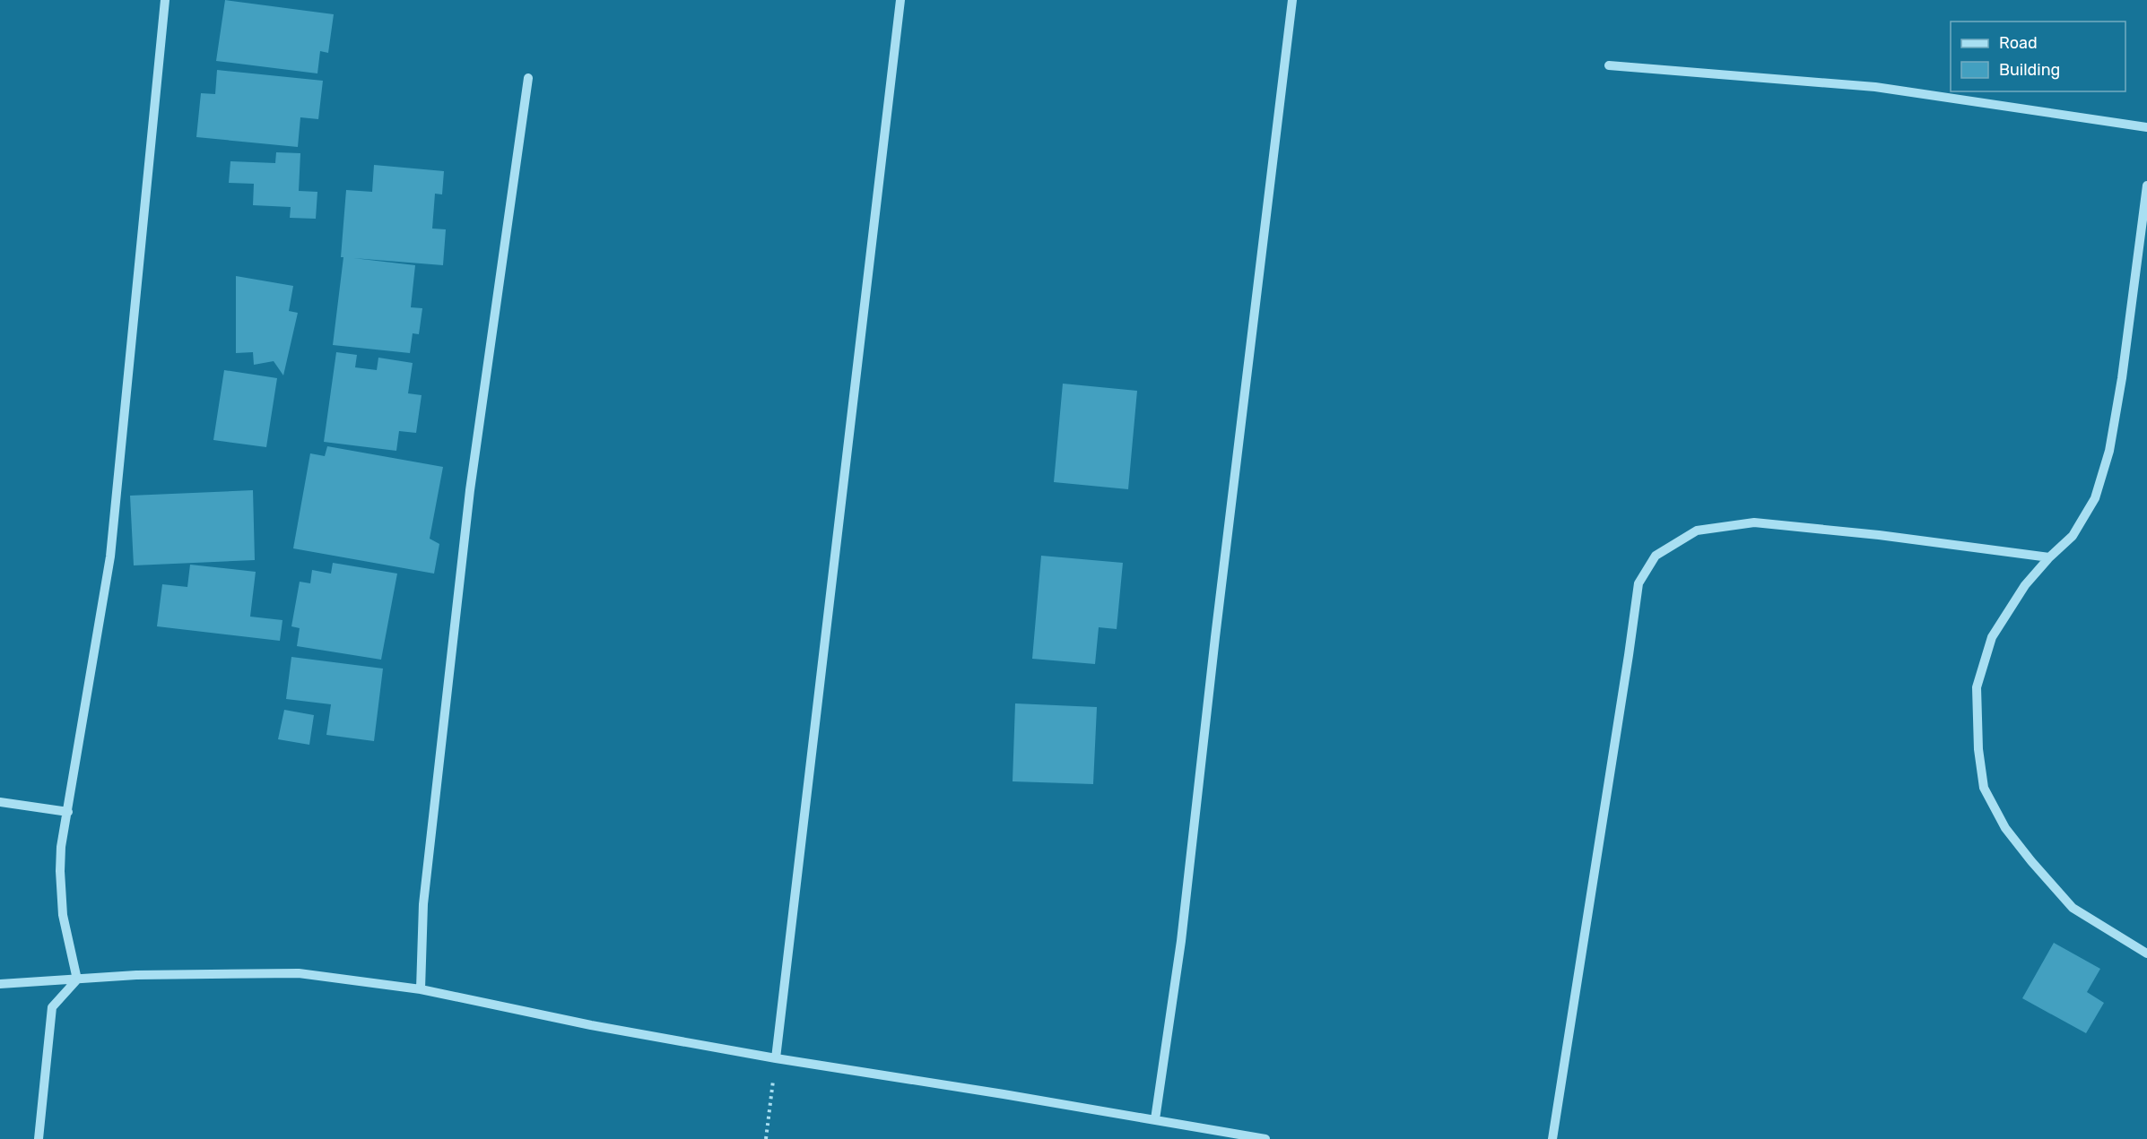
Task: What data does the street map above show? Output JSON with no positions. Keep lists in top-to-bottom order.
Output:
{
  "legend": ["Road", "Building"]
}
